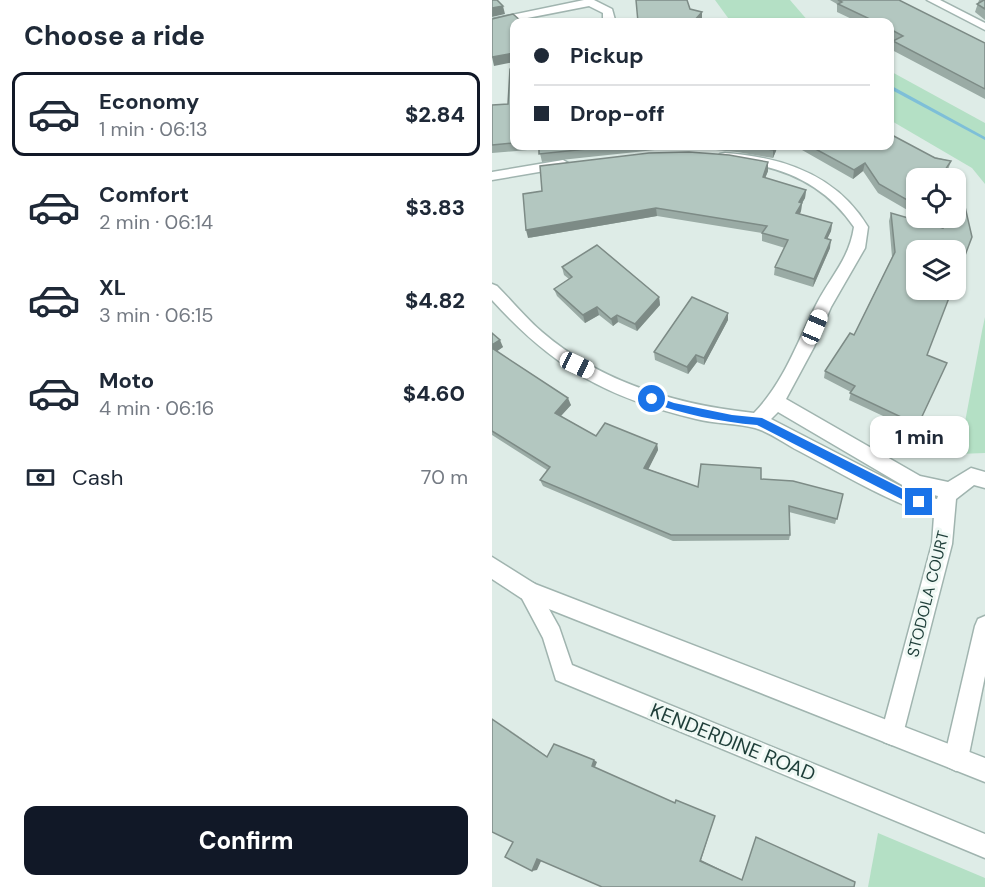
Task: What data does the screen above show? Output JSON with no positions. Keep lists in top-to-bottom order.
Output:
{
  "streets": {
    "street": ["STODOLA COURT", "KENDERDINE ROAD"]
  },
  "crossings": [
    ["STODOLA COURT", "KENDERDINE ROAD"]
  ],
  "page": {
    "heading": "Choose a ride",
    "banner": ["Pickup", "Drop-off"],
    "list": [
      {
        "name": "Economy",
        "note": "1 min · 06:13",
        "value": "$2.84"
      },
      {
        "name": "Comfort",
        "note": "2 min · 06:14",
        "value": "$3.83"
      },
      {
        "name": "XL",
        "note": "3 min · 06:15",
        "value": "$4.82"
      },
      {
        "name": "Moto",
        "note": "4 min · 06:16",
        "value": "$4.60"
      }
    ],
    "bubble": "1 min",
    "pay": ["Cash", "70 m"],
    "buttons": "Confirm"
  }
}
